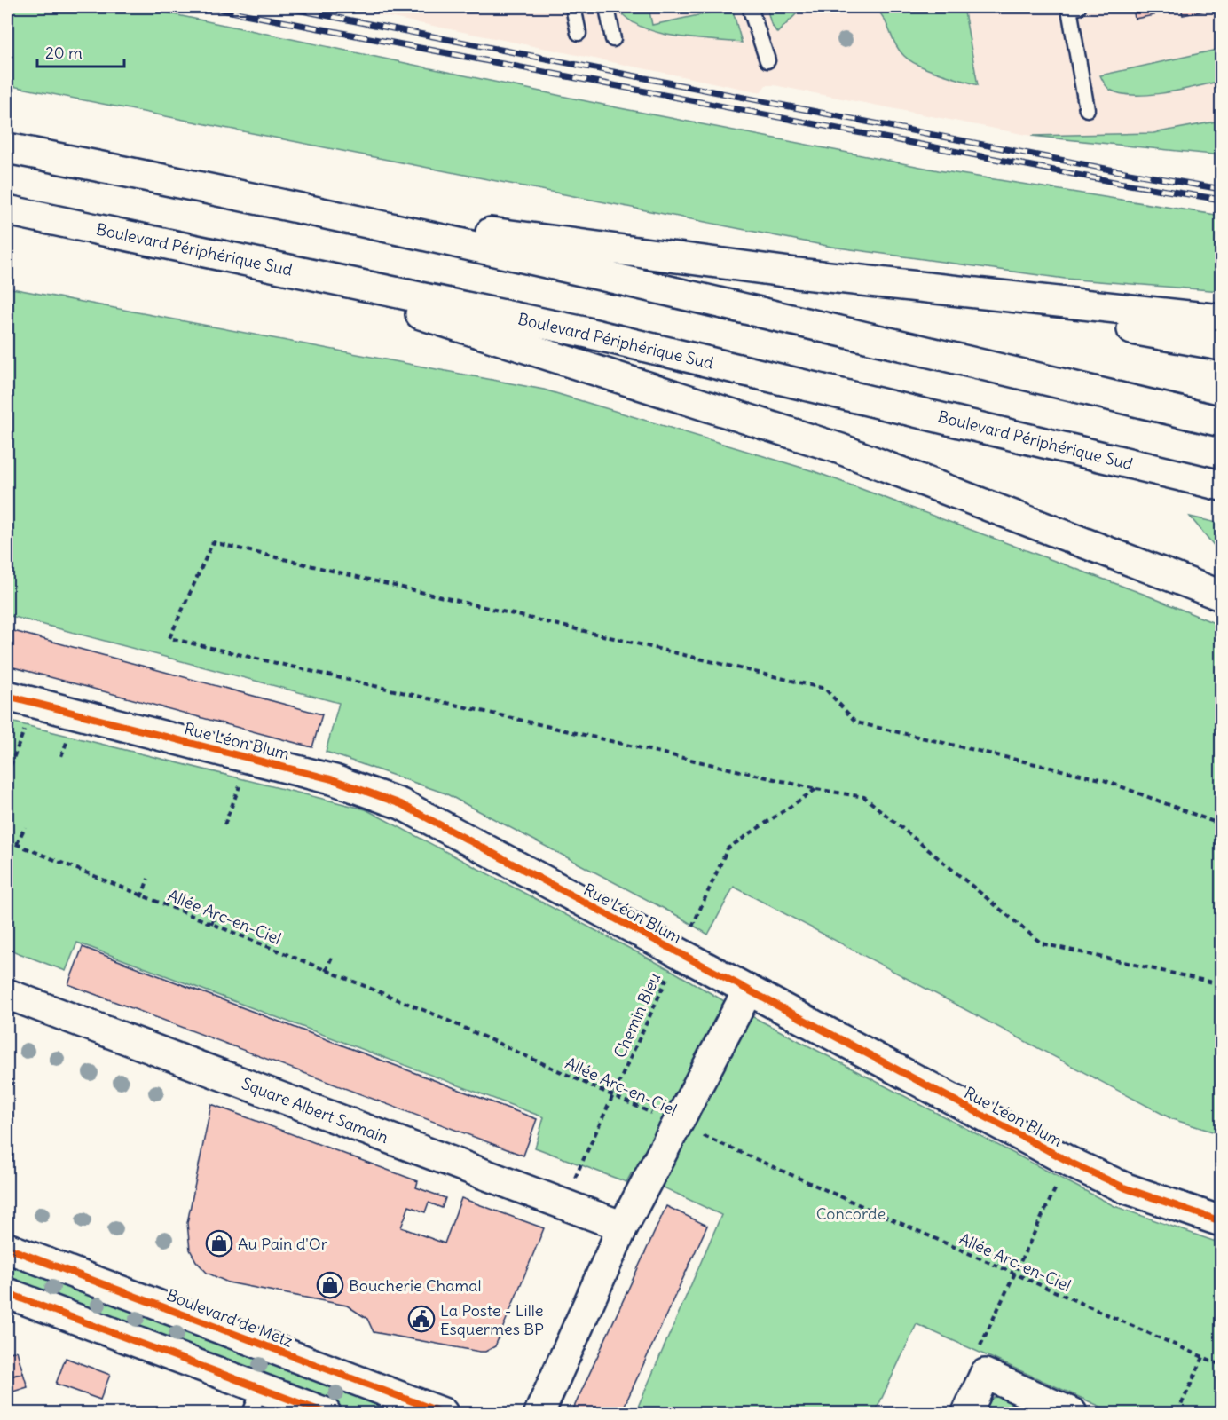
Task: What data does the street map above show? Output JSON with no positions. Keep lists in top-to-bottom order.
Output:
{
  "streets": {
    "main road": [
      "Boulevard Périphérique Sud",
      "Rue Léon Blum",
      "Square Albert Samain",
      "Boulevard de Metz"
    ],
    "path": ["Allée Arc-en-Ciel", "Chemin Bleu"]
  },
  "crossings": [
    ["Rue Léon Blum", "Chemin Bleu"],
    ["Allée Arc-en-Ciel", "Chemin Bleu"],
    ["Chemin Bleu", "Square Albert Samain"]
  ],
  "parks": ["Concorde"],
  "places": {
    "shop": ["Au Pain d'Or", "Boucherie Chamal"],
    "public building": ["La Poste - Lille Esquermes BP"]
  },
  "scale_bar": "20 m"
}
